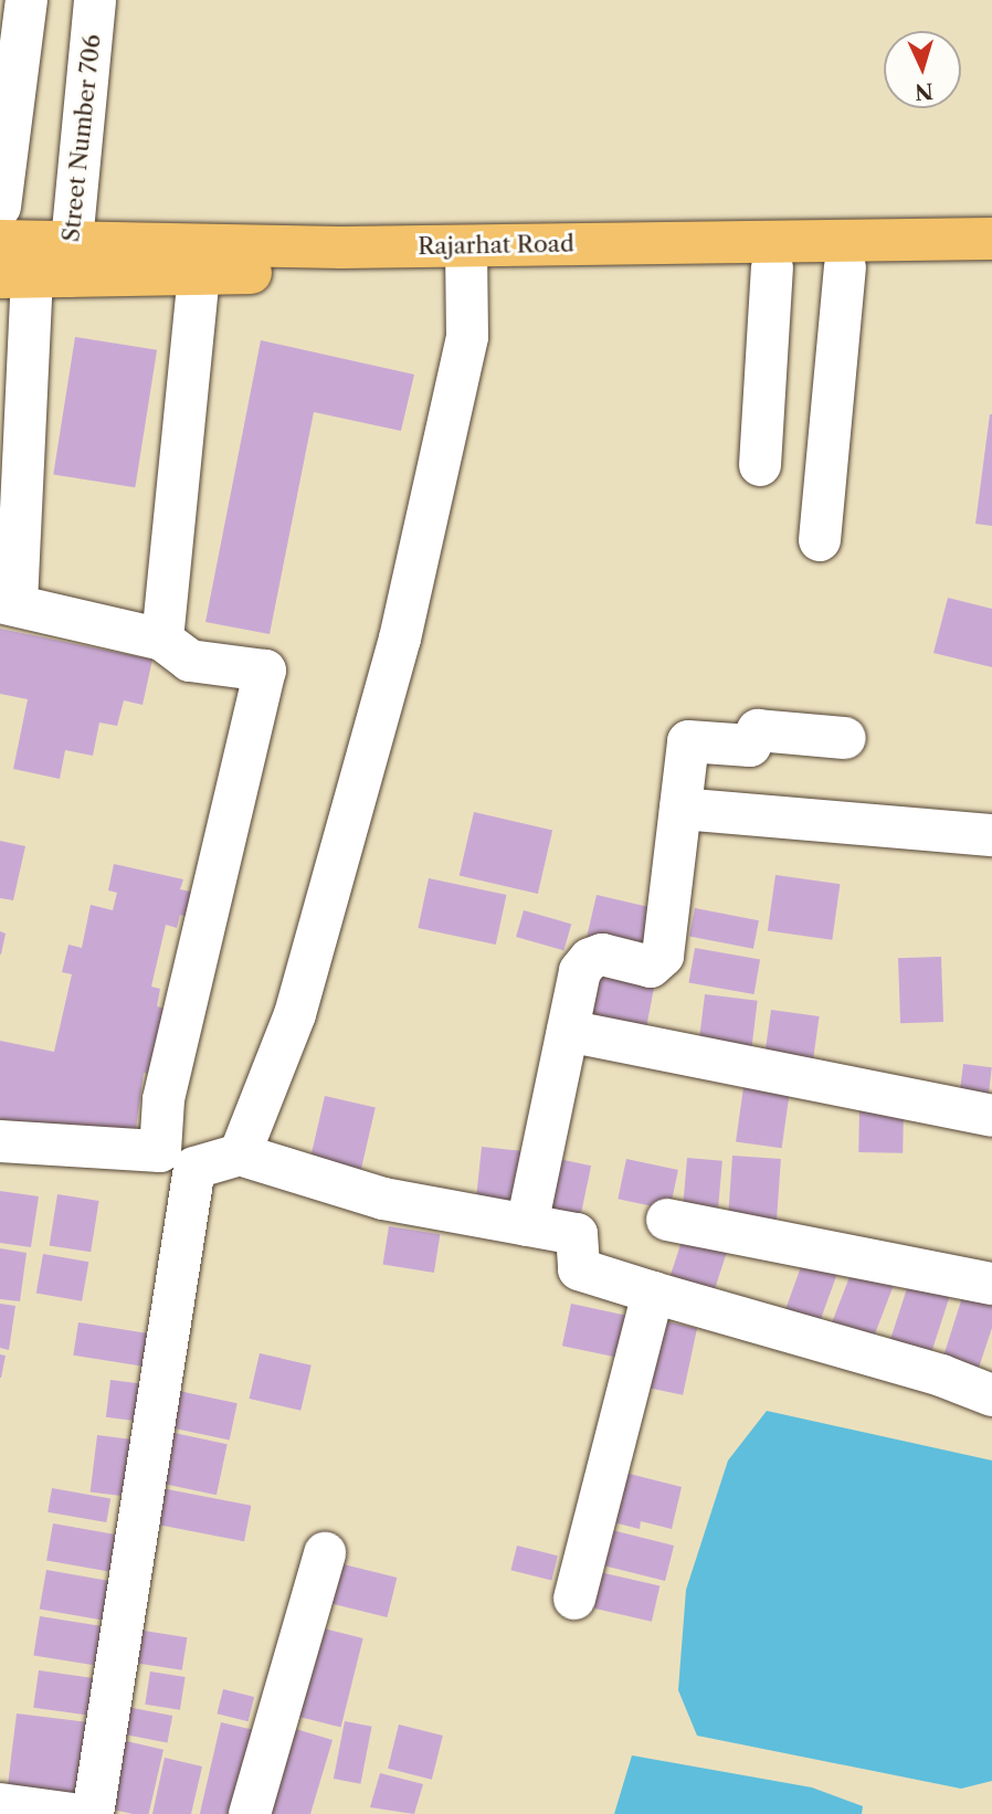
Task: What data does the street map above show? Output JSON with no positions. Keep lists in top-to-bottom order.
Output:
{
  "streets": {
    "main road": ["Rajarhat Road"],
    "street": ["Street Number 706"]
  },
  "crossings": [
    ["Street Number 706", "Rajarhat Road"]
  ],
  "north": "bottom"
}
